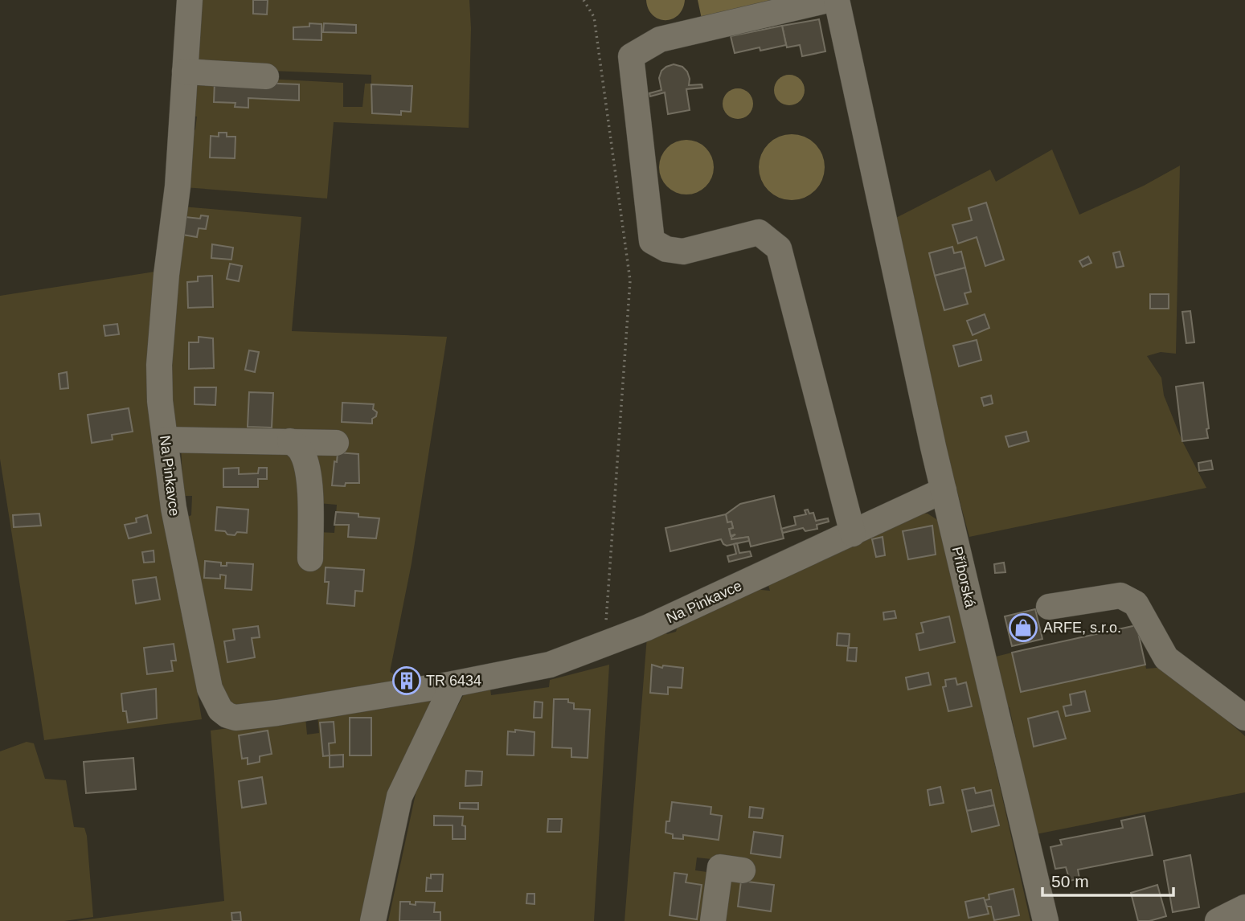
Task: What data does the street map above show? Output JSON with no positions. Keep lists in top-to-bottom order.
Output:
{
  "streets": {
    "street": ["Na Pinkavce", "Příborská"]
  },
  "crossings": [
    ["Na Pinkavce", "Příborská"]
  ],
  "places": {
    "shop": ["ARFE, s.r.o."],
    "building": ["TR 6434"]
  },
  "scale_bar": "50 m"
}
